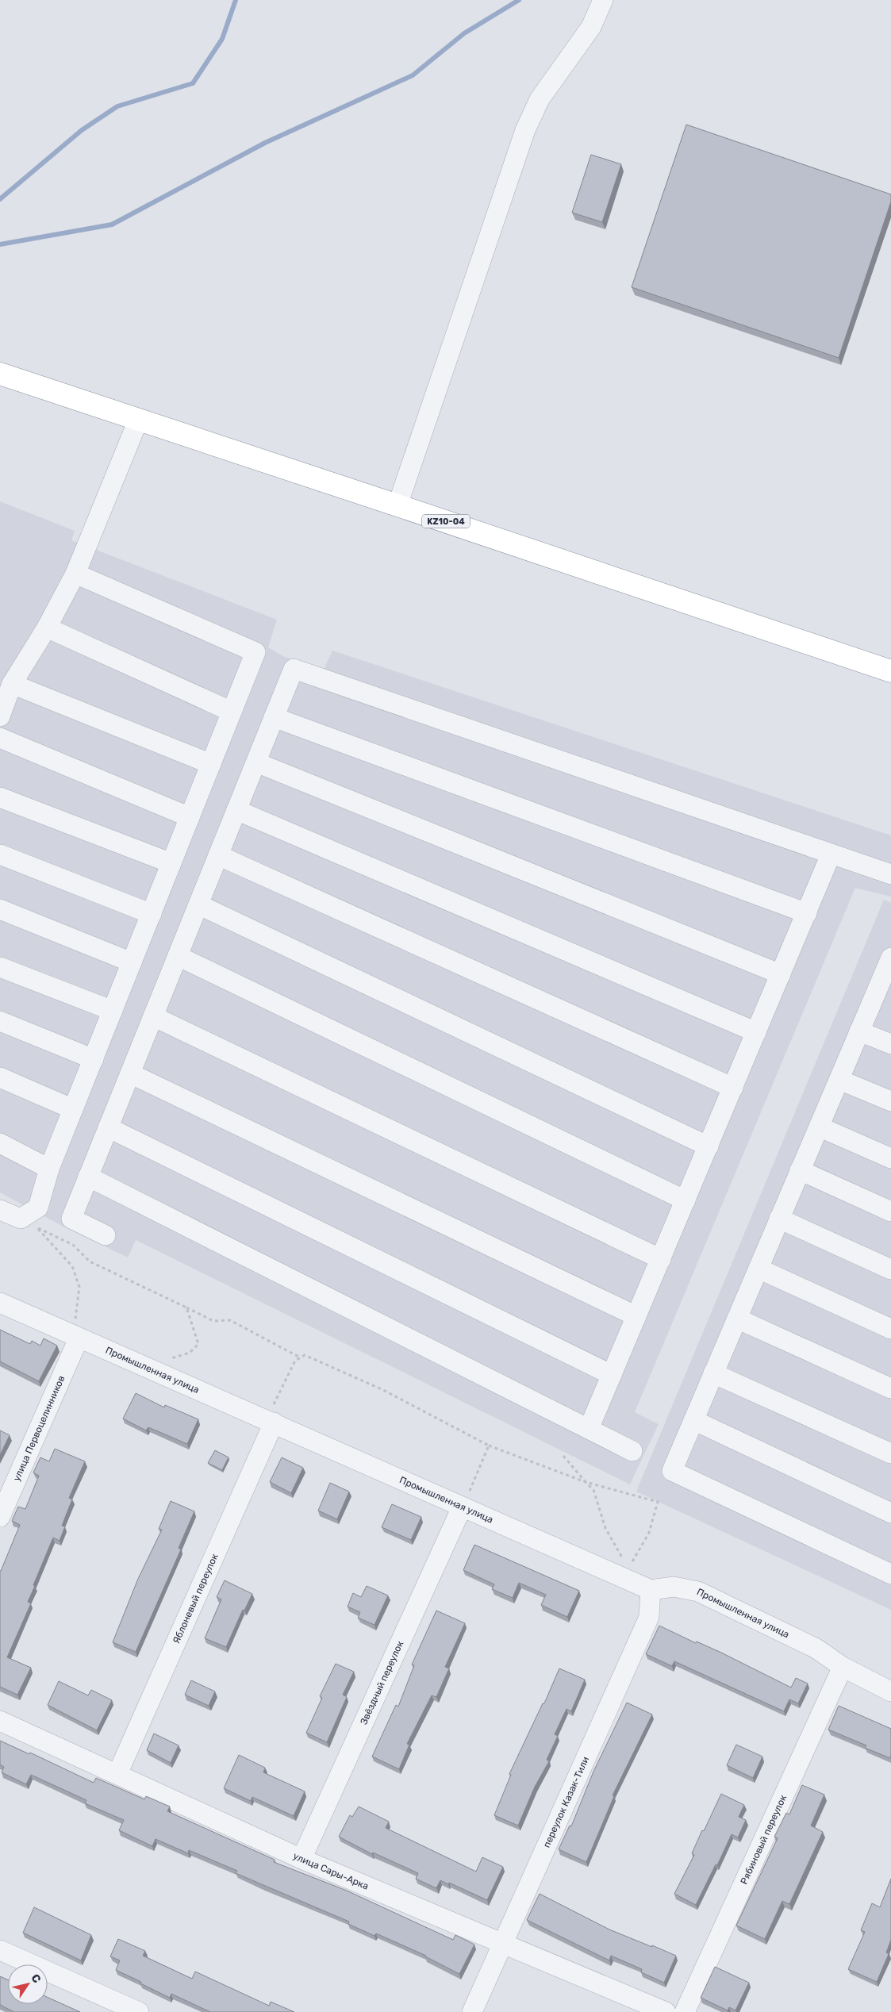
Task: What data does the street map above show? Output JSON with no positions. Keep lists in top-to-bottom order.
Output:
{
  "streets": {
    "highway": ["KZ10-04"],
    "lane": [
      "Промышленная улица",
      "улица Первоцелинников",
      "Яблоневый переулок",
      "Звёздный переулок",
      "переулок Казак-Тили",
      "Рябиновый переулок",
      "улица Сары-Арка"
    ]
  },
  "crossings": [
    ["Промышленная улица", "улица Первоцелинников"],
    ["Промышленная улица", "Яблоневый переулок"],
    ["Промышленная улица", "Звёздный переулок"],
    ["Промышленная улица", "переулок Казак-Тили"],
    ["Промышленная улица", "Рябиновый переулок"],
    ["Яблоневый переулок", "улица Сары-Арка"],
    ["Звёздный переулок", "улица Сары-Арка"],
    ["переулок Казак-Тили", "улица Сары-Арка"]
  ],
  "north": "top right"
}
